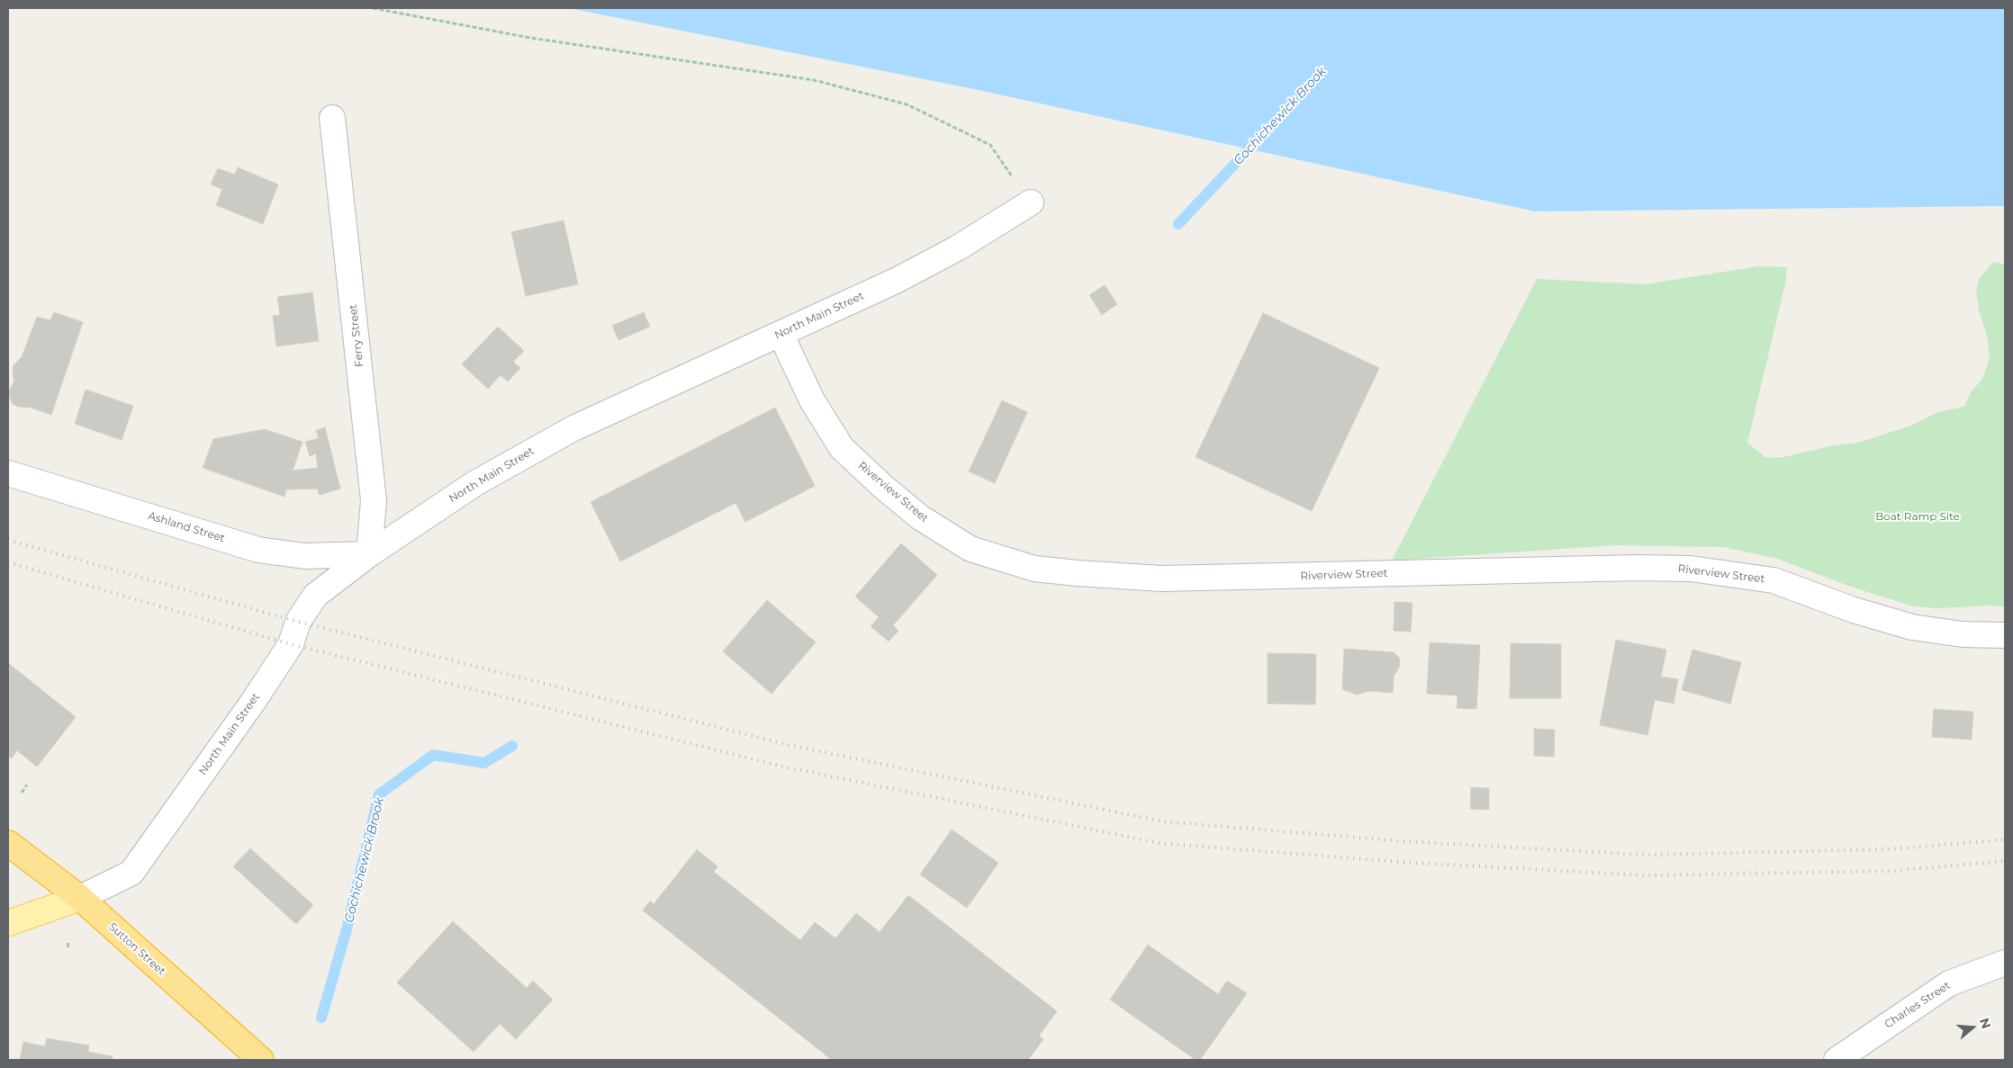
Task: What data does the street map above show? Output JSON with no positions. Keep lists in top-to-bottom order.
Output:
{
  "streets": {
    "highway": ["Sutton Street"],
    "street": [
      "North Main Street",
      "Ferry Street",
      "Riverview Street",
      "Ashland Street",
      "Charles Street"
    ]
  },
  "crossings": [
    ["North Main Street", "Ferry Street"],
    ["North Main Street", "Riverview Street"],
    ["North Main Street", "Ashland Street"],
    ["North Main Street", "Sutton Street"],
    ["Ferry Street", "Ashland Street"]
  ],
  "water": ["Cochichewick Brook"],
  "parks": ["Boat Ramp Site"],
  "north": "right"
}
